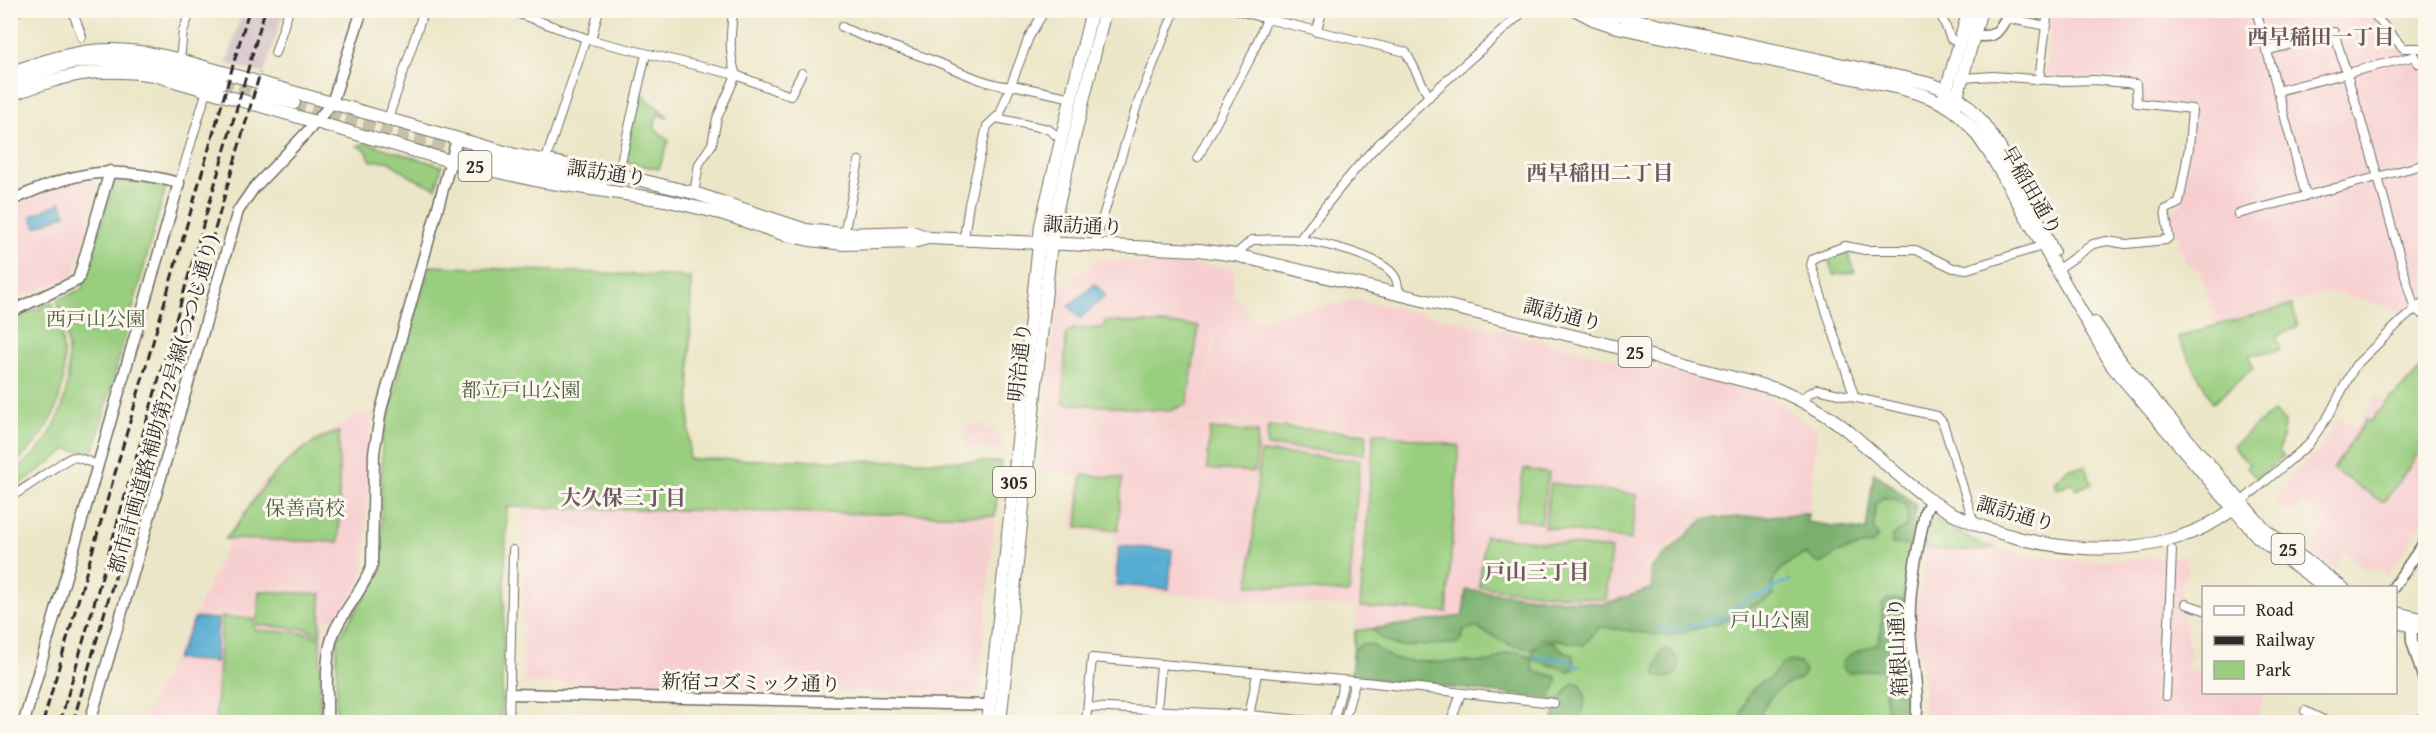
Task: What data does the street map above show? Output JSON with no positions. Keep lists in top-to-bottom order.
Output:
{
  "streets": {
    "main road": [
      "25",
      "諏訪通り",
      "早稲田通り",
      "明治通り",
      "305"
    ],
    "street": ["都市計画道路補助第72号線(つつじ通り)", "箱根山通り", "新宿コズミック通り"]
  },
  "crossings": [
    ["25", "諏訪通り"],
    ["25", "都市計画道路補助第72号線(つつじ通り)"],
    ["諏訪通り", "早稲田通り"],
    ["諏訪通り", "明治通り"],
    ["諏訪通り", "都市計画道路補助第72号線(つつじ通り)"],
    ["諏訪通り", "箱根山通り"],
    ["明治通り", "新宿コズミック通り"]
  ],
  "districts": [
    "西早稲田一丁目",
    "西早稲田二丁目",
    "大久保三丁目",
    "戸山三丁目"
  ],
  "parks": [
    "西戸山公園",
    "都立戸山公園",
    "保善高校",
    "戸山公園"
  ],
  "legend": ["Road", "Railway", "Park"]
}
